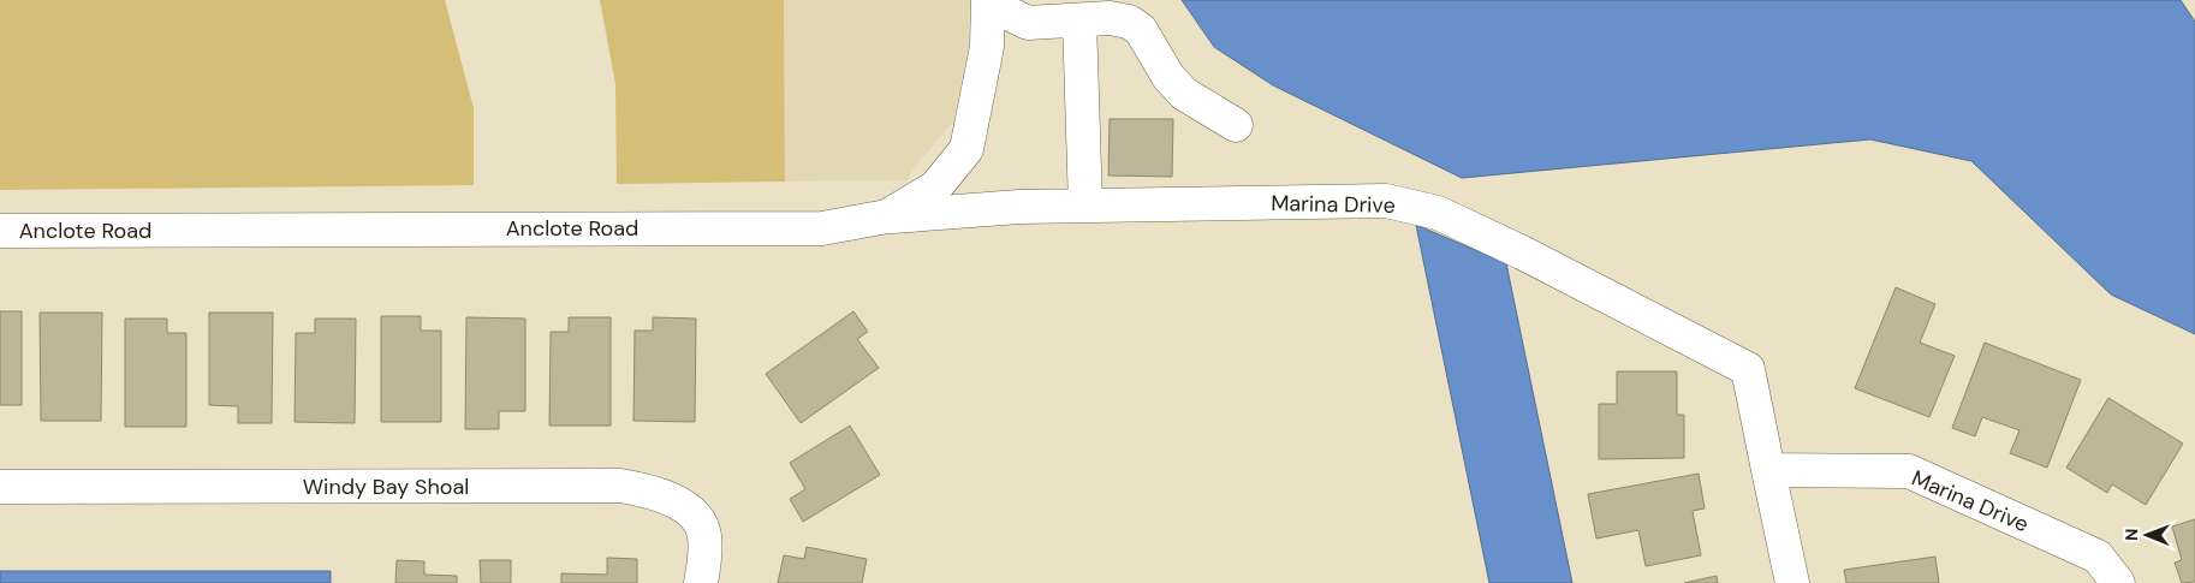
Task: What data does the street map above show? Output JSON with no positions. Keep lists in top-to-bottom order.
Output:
{
  "streets": {
    "street": ["Marina Drive", "Anclote Road", "Windy Bay Shoal"]
  },
  "crossings": [
    ["Marina Drive", "Anclote Road"]
  ],
  "north": "left"
}
